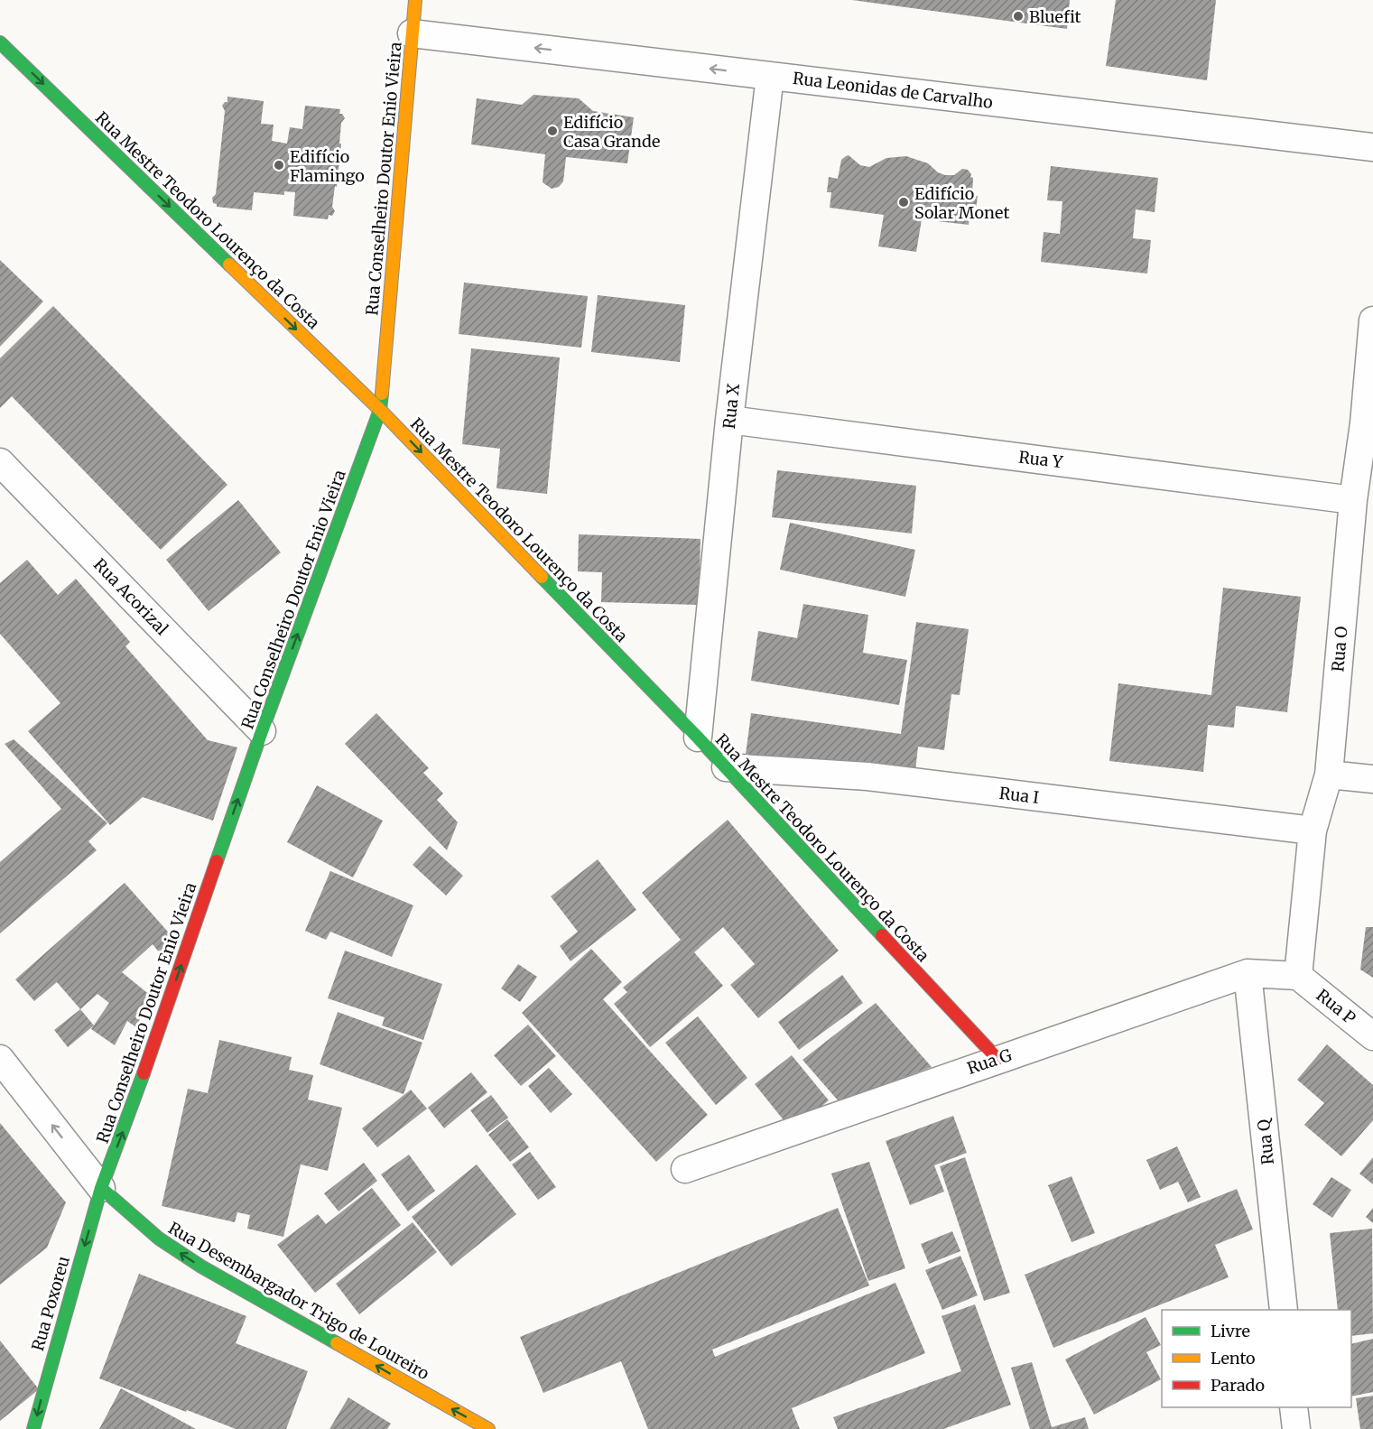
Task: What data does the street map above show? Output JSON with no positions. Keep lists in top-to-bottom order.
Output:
{
  "streets": {
    "street": [
      "Rua Leonidas de Carvalho",
      "Rua Conselheiro Doutor Enio Vieira",
      "Rua Mestre Teodoro Lourenço da Costa",
      "Rua X",
      "Rua Y",
      "Rua Acorizal",
      "Rua O",
      "Rua I",
      "Rua P",
      "Rua G",
      "Rua Q",
      "Rua Desembargador Trigo de Loureiro",
      "Rua Poxoreu"
    ]
  },
  "crossings": [
    ["Rua Leonidas de Carvalho", "Rua Conselheiro Doutor Enio Vieira"],
    ["Rua Leonidas de Carvalho", "Rua X"],
    ["Rua Conselheiro Doutor Enio Vieira", "Rua Mestre Teodoro Lourenço da Costa"],
    ["Rua Conselheiro Doutor Enio Vieira", "Rua Acorizal"],
    ["Rua Conselheiro Doutor Enio Vieira", "Rua Desembargador Trigo de Loureiro"],
    ["Rua Conselheiro Doutor Enio Vieira", "Rua Poxoreu"],
    ["Rua Mestre Teodoro Lourenço da Costa", "Rua X"],
    ["Rua Mestre Teodoro Lourenço da Costa", "Rua I"],
    ["Rua Mestre Teodoro Lourenço da Costa", "Rua G"],
    ["Rua X", "Rua Y"],
    ["Rua Y", "Rua O"],
    ["Rua O", "Rua I"],
    ["Rua O", "Rua P"],
    ["Rua O", "Rua G"],
    ["Rua P", "Rua G"],
    ["Rua G", "Rua Q"],
    ["Rua Desembargador Trigo de Loureiro", "Rua Poxoreu"]
  ],
  "one_way": [
    "Rua Leonidas de Carvalho",
    "Rua Conselheiro Doutor Enio Vieira",
    "Rua Mestre Teodoro Lourenço da Costa",
    "Rua Desembargador Trigo de Loureiro",
    "Rua Poxoreu"
  ],
  "places": [
    "Bluefit",
    "Edifício Casa Grande",
    "Edifício Flamingo",
    "Edifício Solar Monet"
  ],
  "legend": ["Livre", "Lento", "Parado"]
}
